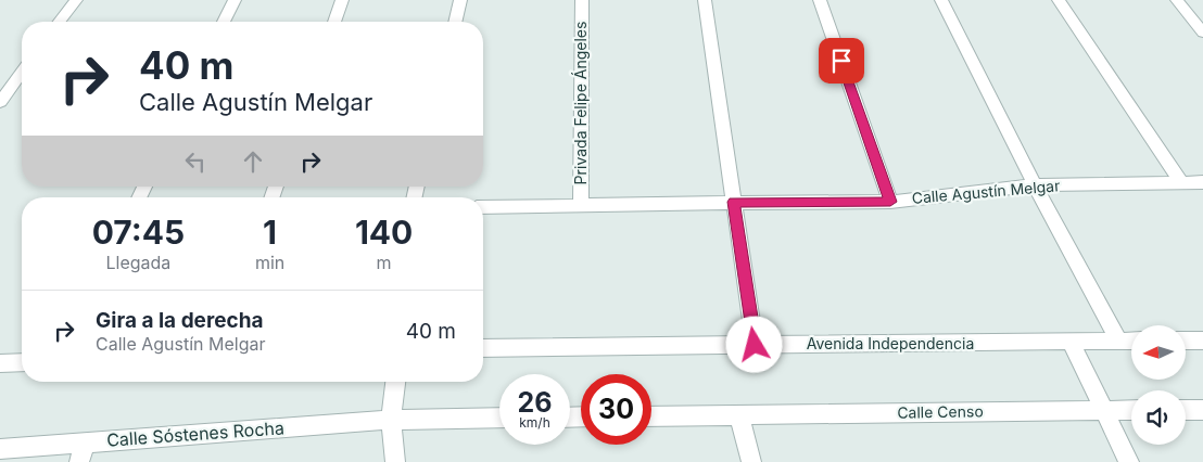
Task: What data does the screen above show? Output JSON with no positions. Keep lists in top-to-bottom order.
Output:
{
  "streets": {
    "street": [
      "Privada Felipe Ángeles",
      "Calle Agustín Melgar",
      "Avenida Independencia",
      "Calle Censo",
      "Calle Sóstenes Rocha"
    ]
  },
  "crossings": [
    ["Privada Felipe Ángeles", "Calle Agustín Melgar"]
  ],
  "north": "left",
  "page": {
    "turn": ["40 m", "Calle Agustín Melgar"],
    "eta": [
      "07:45",
      "Llegada",
      "1",
      "min",
      "140",
      "m"
    ],
    "list": [
      {
        "name": "Gira a la derecha",
        "note": "Calle Agustín Melgar",
        "value": "40 m"
      }
    ],
    "speed": "26 km/h",
    "limit": "30"
  }
}
